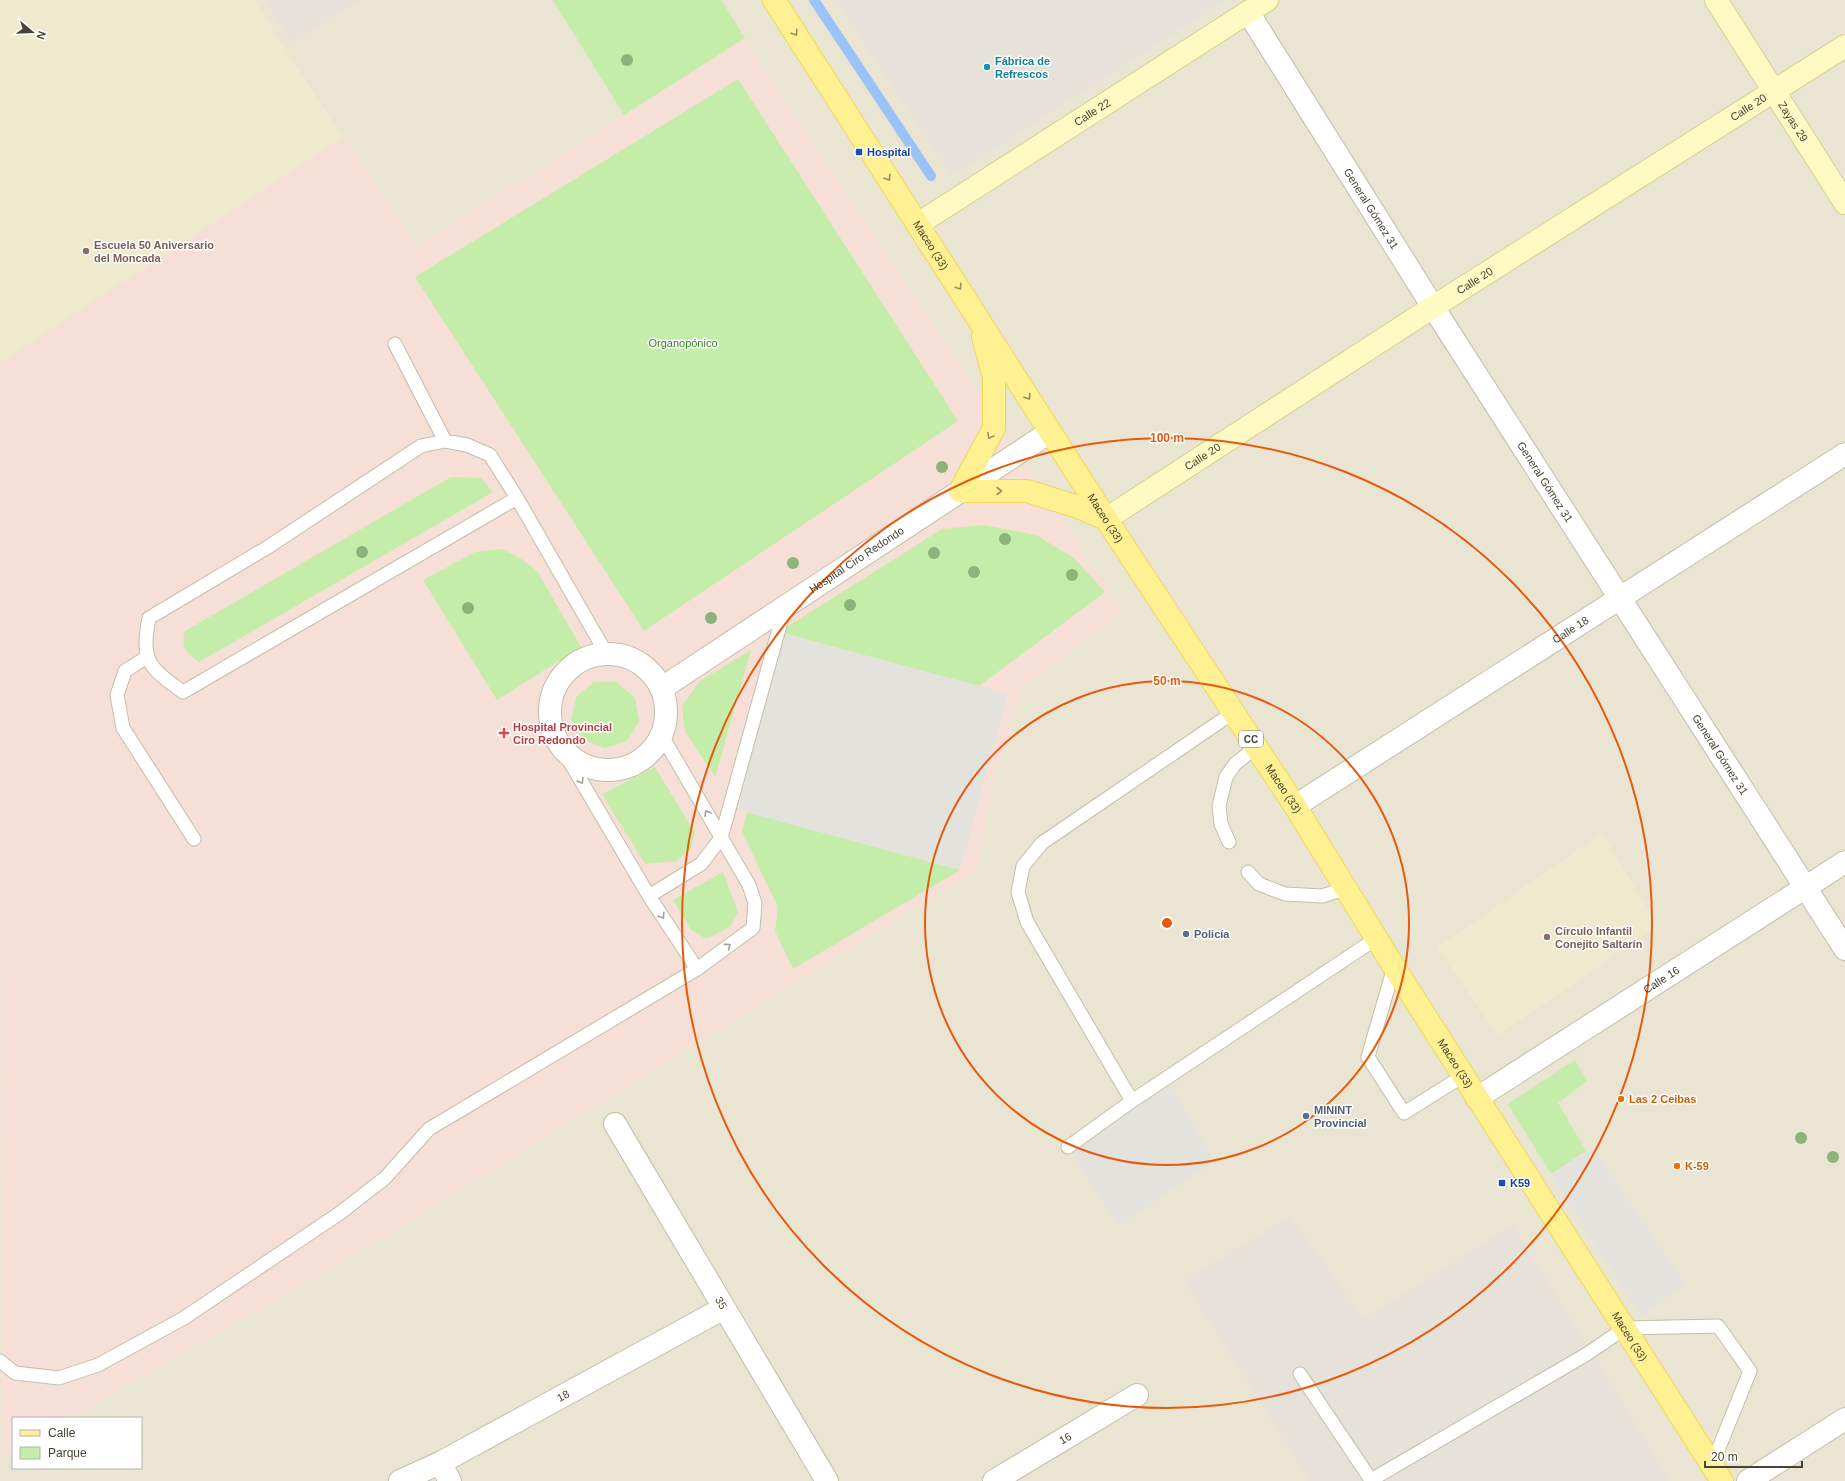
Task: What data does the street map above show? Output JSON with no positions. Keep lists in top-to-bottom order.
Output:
{
  "streets": {
    "main road": ["Maceo (33)", "CC"],
    "street": [
      "Calle 20",
      "Calle 22",
      "Zayas 29",
      "General Gómez 31",
      "Hospital Ciro Redondo",
      "Calle 18",
      "Calle 16",
      "35",
      "18",
      "16"
    ]
  },
  "crossings": [
    ["Calle 20", "Zayas 29"],
    ["Calle 20", "General Gómez 31"],
    ["Calle 20", "Maceo (33)"],
    ["Calle 22", "General Gómez 31"],
    ["Calle 22", "Maceo (33)"],
    ["General Gómez 31", "Calle 18"],
    ["General Gómez 31", "Calle 16"],
    ["Maceo (33)", "Hospital Ciro Redondo"],
    ["Maceo (33)", "Calle 18"],
    ["Maceo (33)", "Calle 16"],
    ["35", "18"]
  ],
  "parks": ["Organopónico"],
  "places": {
    "other": [
      "Fábrica de Refrescos",
      "Escuela 50 Aniversario del Moncada",
      "Policía",
      "Círculo Infantil Conejito Saltarín",
      "Las 2 Ceibas",
      "MININT Provincial",
      "K-59"
    ],
    "transit": ["Hospital", "K59"],
    "health": ["Hospital Provincial Ciro Redondo"]
  },
  "legend": ["Calle", "Parque"],
  "scale_bar": "20 m",
  "north": "right",
  "rings": ["100 m", "50 m"]
}
